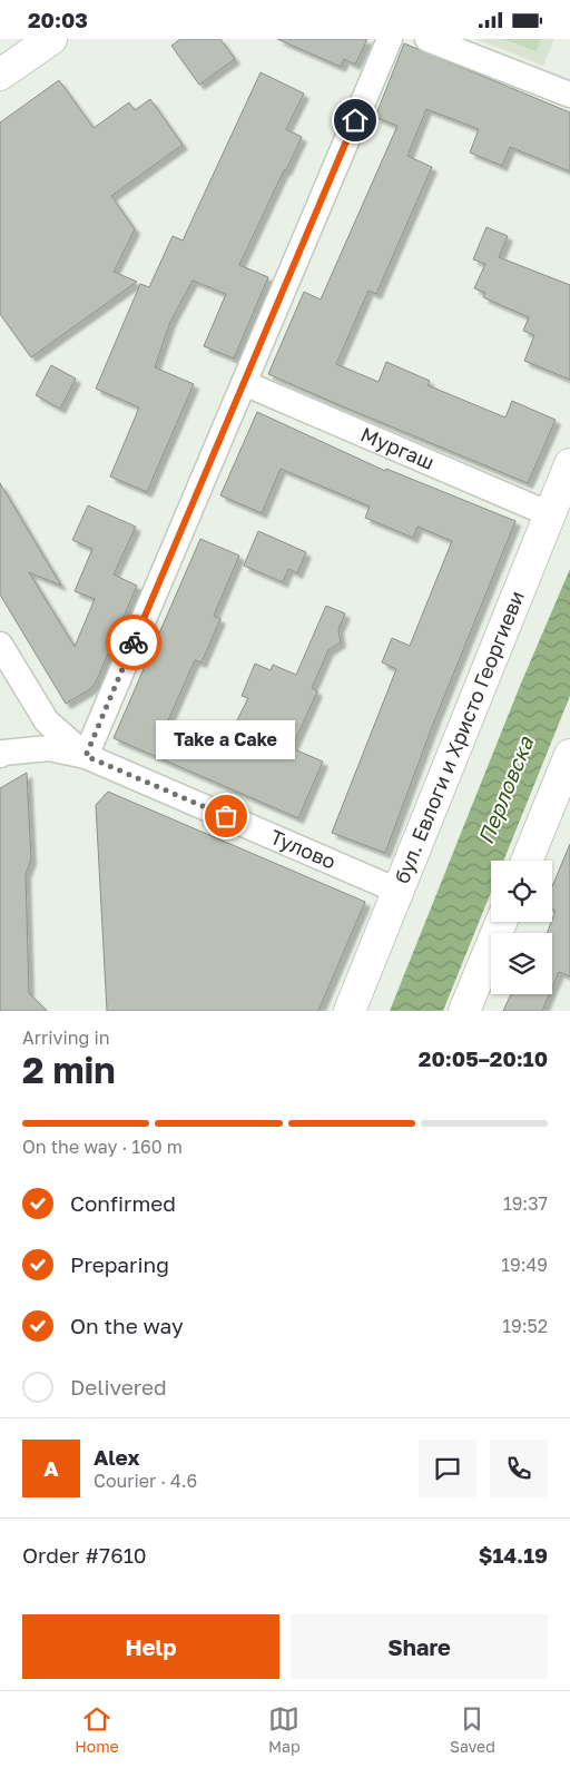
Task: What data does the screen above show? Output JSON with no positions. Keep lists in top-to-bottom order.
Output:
{
  "streets": {
    "main road": ["бул. Евлоги и Христо Георгиеви"],
    "street": ["Мургаш", "Тулово"]
  },
  "crossings": [
    ["Мургаш", "бул. Евлоги и Христо Георгиеви"],
    ["бул. Евлоги и Христо Георгиеви", "Тулово"]
  ],
  "water": ["Перловска"],
  "places": ["Take a Cake"],
  "page": {
    "status": "20:03",
    "bubble": "Take a Cake",
    "heading": ["2 min", "Arriving in", "20:05–20:10"],
    "panel": [
      "Alex",
      "Courier · 4.6",
      "Order #7610",
      "$14.19"
    ],
    "bar": "On the way · 160 m",
    "list": [
      ["Confirmed", "19:37"],
      ["Preparing", "19:49"],
      ["On the way", "19:52"],
      "Delivered"
    ],
    "round": "A",
    "buttons": ["Help", "Share"],
    "tabs": ["Home", "Map", "Saved"]
  }
}
